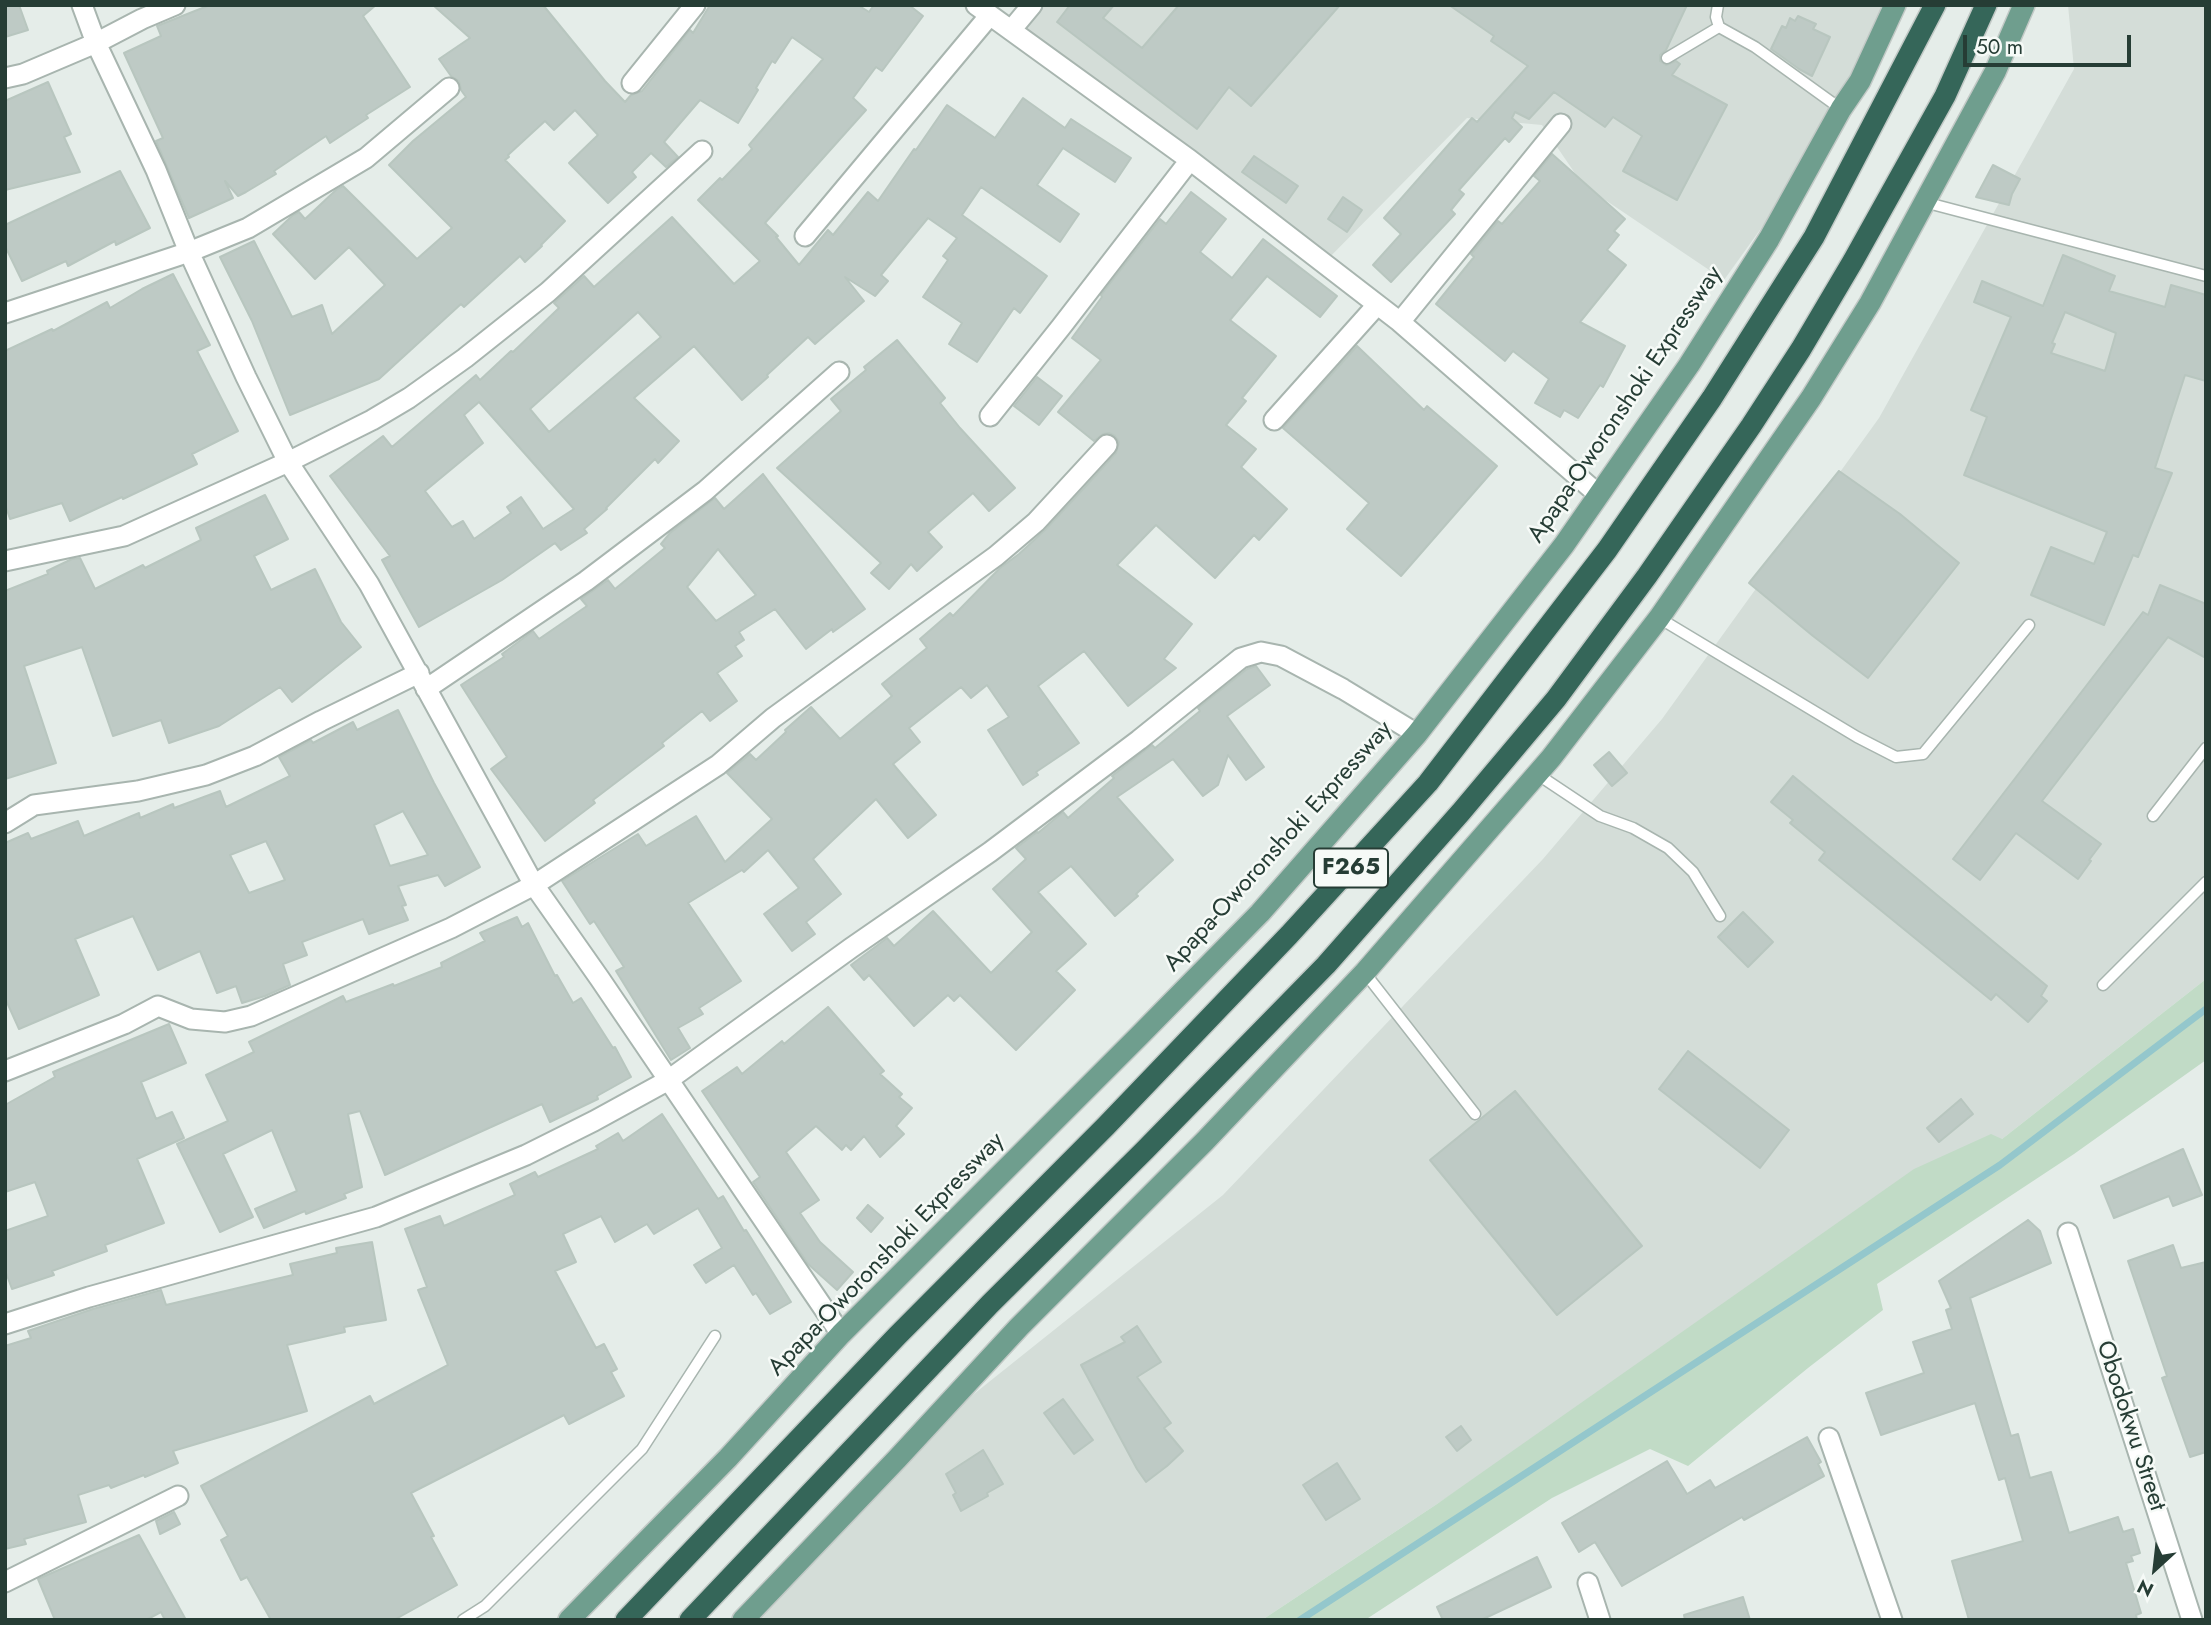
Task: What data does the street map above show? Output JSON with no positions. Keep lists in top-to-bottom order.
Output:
{
  "streets": {
    "highway": ["F265"],
    "main road": ["Apapa-Oworonshoki Expressway"],
    "street": ["Obodokwu Street"]
  },
  "scale_bar": "50 m",
  "north": "bottom left"
}
